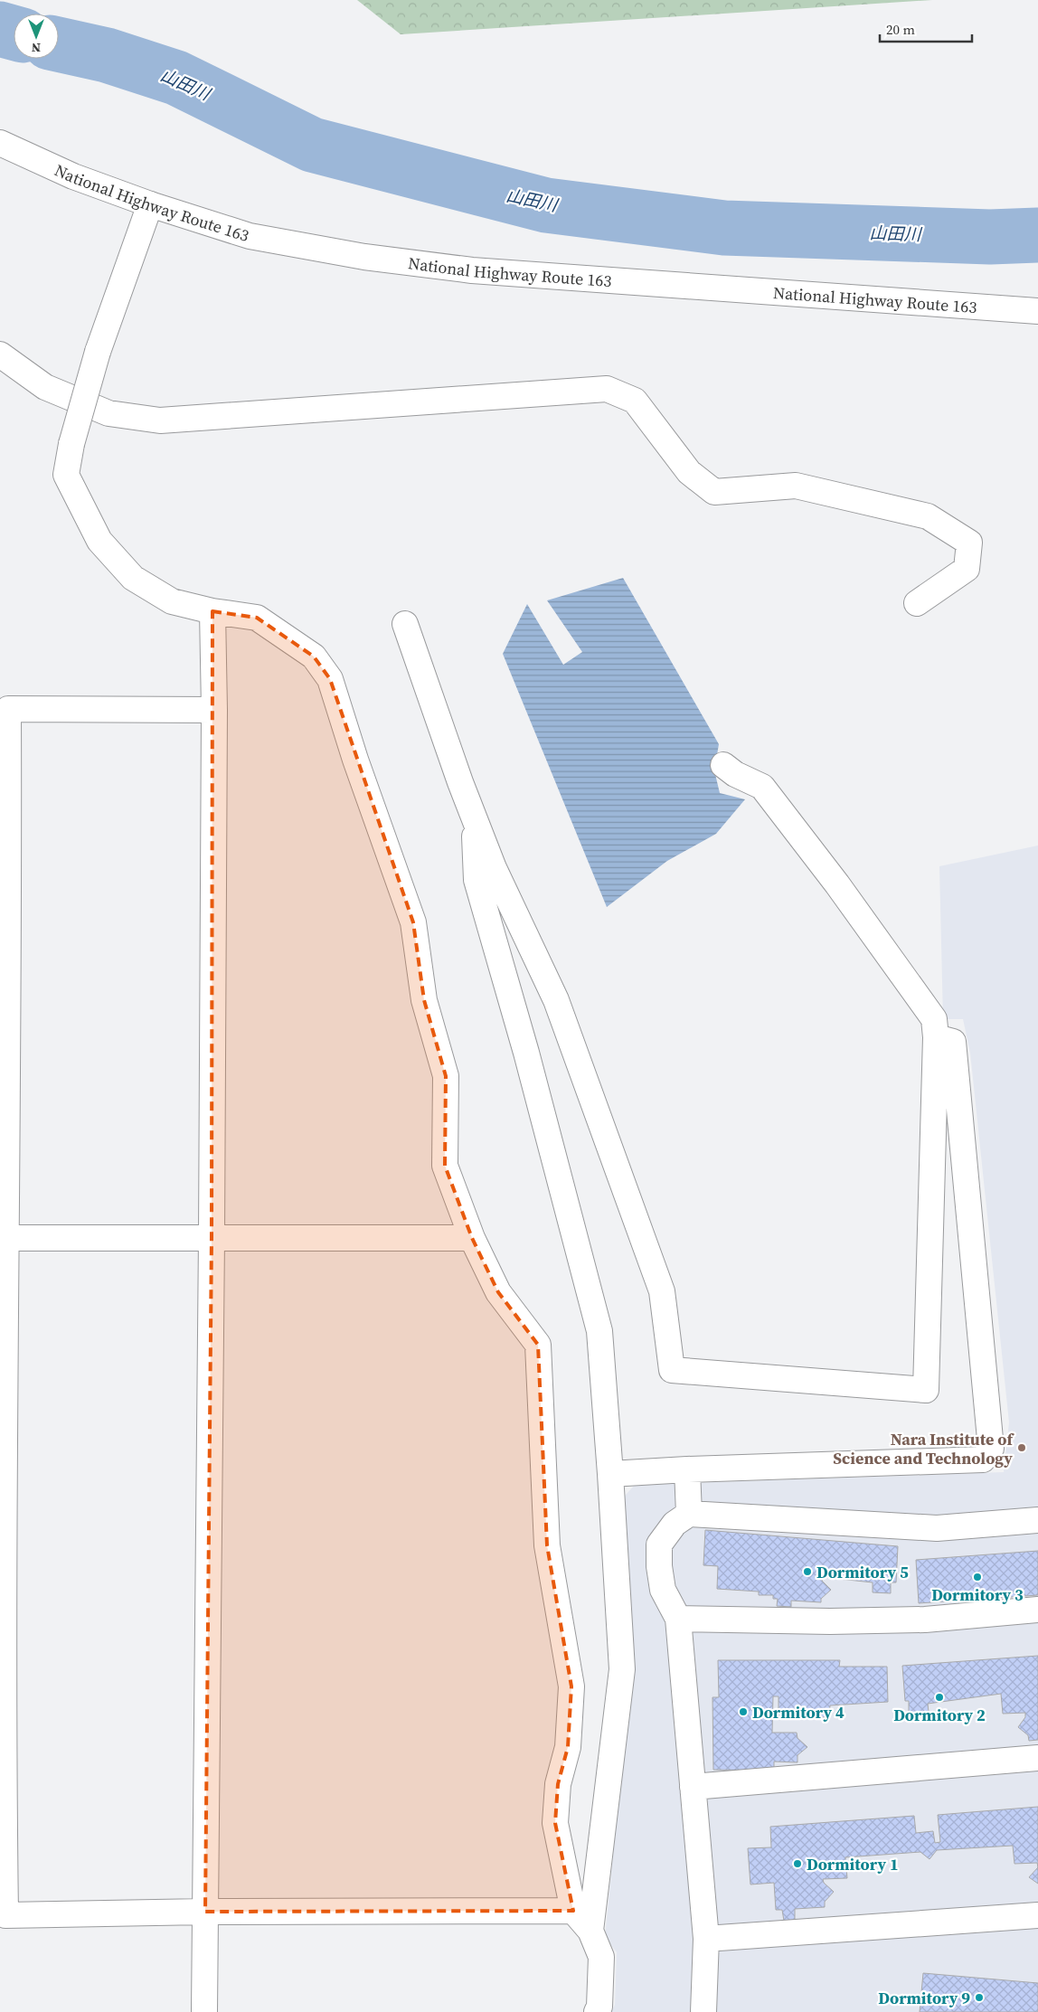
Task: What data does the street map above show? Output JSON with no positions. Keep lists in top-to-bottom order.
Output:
{
  "streets": {
    "main road": ["National Highway Route 163"]
  },
  "water": ["山田川"],
  "places": [
    "Nara Institute of Science and Technology",
    "Dormitory 5",
    "Dormitory 3",
    "Dormitory 2",
    "Dormitory 4",
    "Dormitory 1",
    "Dormitory 9"
  ],
  "scale_bar": "20 m",
  "north": "bottom"
}
